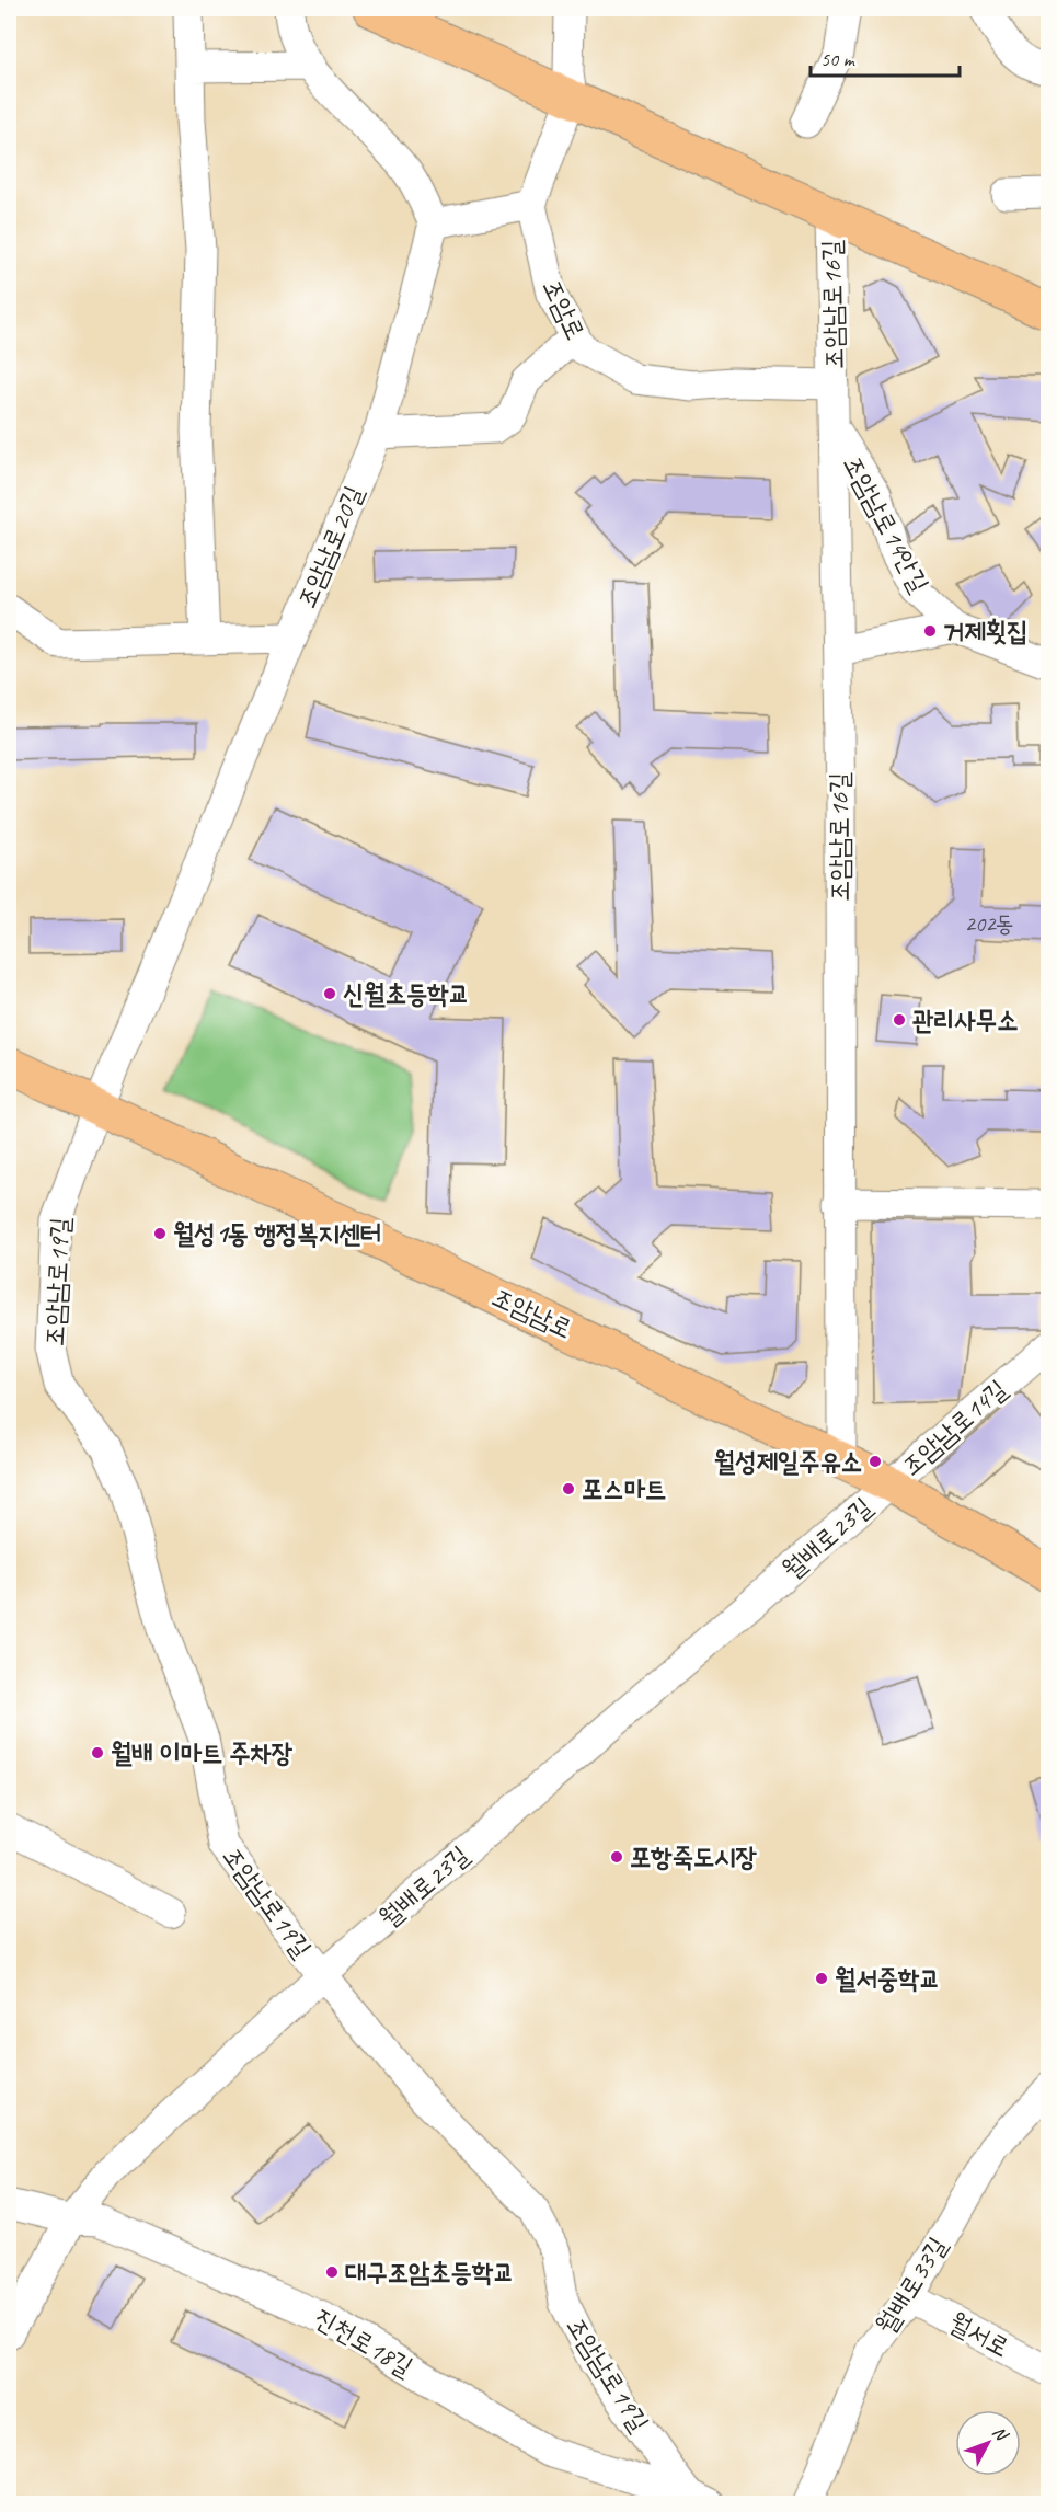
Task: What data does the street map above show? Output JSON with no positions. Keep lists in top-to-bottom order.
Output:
{
  "streets": {
    "main road": ["조암남로"],
    "street": [
      "조암남로16길",
      "조암로",
      "조암남로14안길",
      "조암남로20길",
      "조암남로19길",
      "조암남로14길",
      "월배로23길",
      "월배로33길",
      "월서로",
      "진천로18길"
    ]
  },
  "crossings": [
    ["조암남로16길", "조암로"],
    ["조암남로16길", "조암남로14안길"],
    ["조암남로16길", "조암남로"],
    ["조암남로20길", "조암남로19길"],
    ["조암남로20길", "조암남로"],
    ["조암남로19길", "조암남로"],
    ["조암남로19길", "월배로23길"],
    ["조암남로19길", "진천로18길"],
    ["조암남로", "조암남로14길"],
    ["조암남로", "월배로23길"],
    ["조암남로14길", "월배로23길"],
    ["월배로23길", "진천로18길"],
    ["월배로33길", "월서로"]
  ],
  "places": [
    "거제횟집",
    "신월초등학교",
    "관리사무소",
    "월성1동 행정복지센터",
    "월성제일주유소",
    "포스마트",
    "월배 이마트 주차장",
    "포항죽도시장",
    "월서중학교",
    "대구조암초등학교"
  ],
  "house_numbers": ["202동"],
  "scale_bar": "50 m",
  "north": "top right"
}
